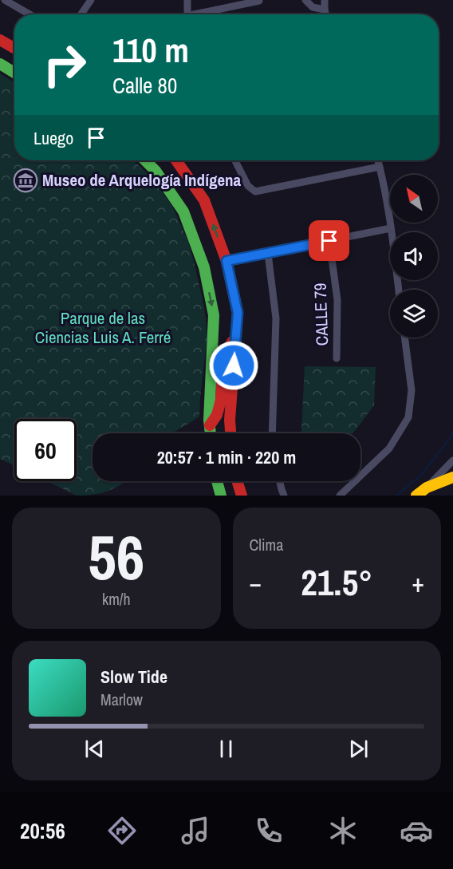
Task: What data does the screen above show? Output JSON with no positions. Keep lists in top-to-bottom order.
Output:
{
  "streets": {
    "street": ["CALLE 79"]
  },
  "parks": ["Parque de las Ciencias Luis A. Ferré"],
  "places": {
    "museum": ["Museo de Arquelogía Indígena"]
  },
  "north": "top left",
  "page": {
    "turn": ["110 m", "Calle 80"],
    "then": "Luego",
    "limit": "60",
    "trip": "20:57 · 1 min · 220 m",
    "tile": [
      ["56", "km/h"],
      "Clima"
    ],
    "heat": ["−", "21.5°", "+"],
    "song": ["Slow Tide", "Marlow"],
    "tabs": "20:56"
  }
}
